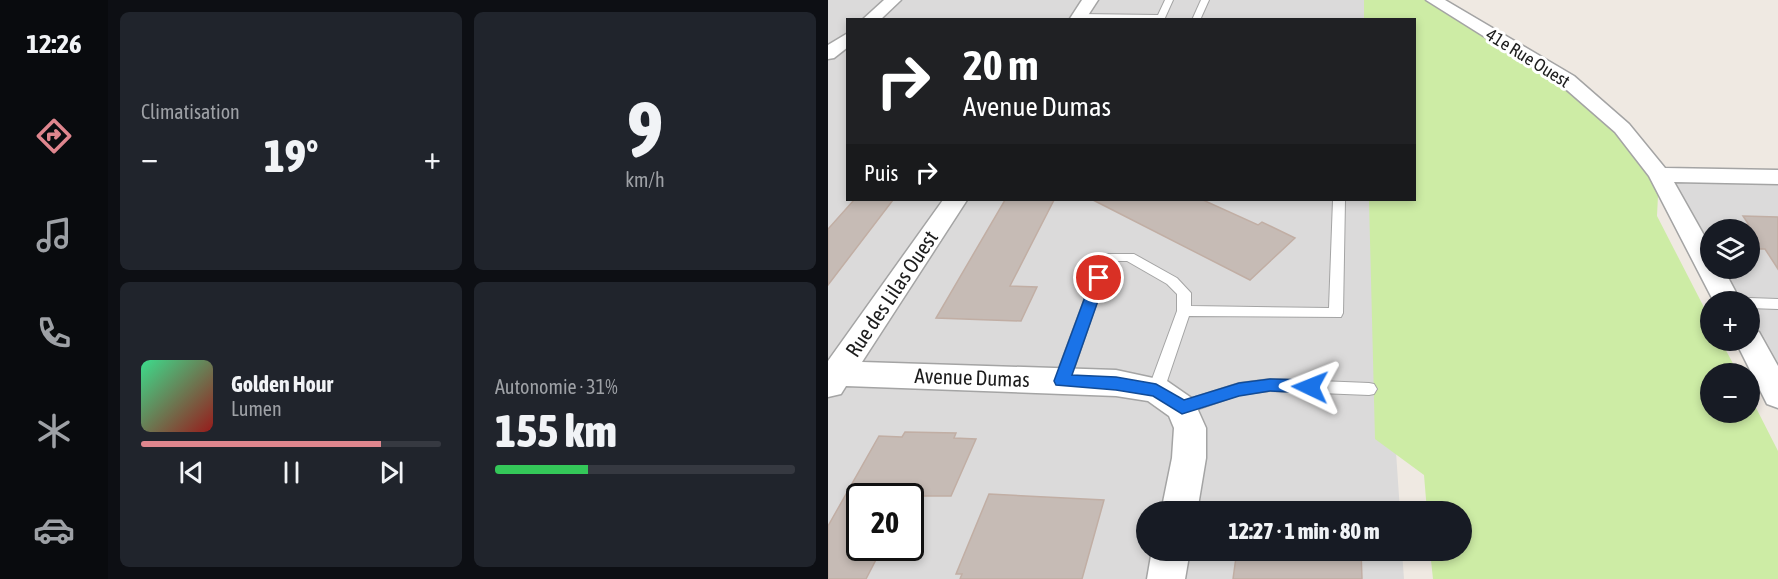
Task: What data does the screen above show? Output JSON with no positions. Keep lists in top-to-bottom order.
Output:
{
  "streets": {
    "street": ["41e Rue Ouest", "Rue des Lilas Ouest", "Avenue Dumas"]
  },
  "crossings": [
    ["Rue des Lilas Ouest", "Avenue Dumas"]
  ],
  "page": {
    "tabs": "12:26",
    "tile": [
      "Climatisation",
      ["9", "km/h"],
      ["Autonomie · 31%", "155 km"]
    ],
    "turn": ["20 m", "Avenue Dumas"],
    "heat": ["−", "19°", "+"],
    "then": "Puis",
    "map_buttons": ["+", "−"],
    "song": ["Golden Hour", "Lumen"],
    "limit": "20",
    "trip": "12:27 · 1 min · 80 m"
  }
}
